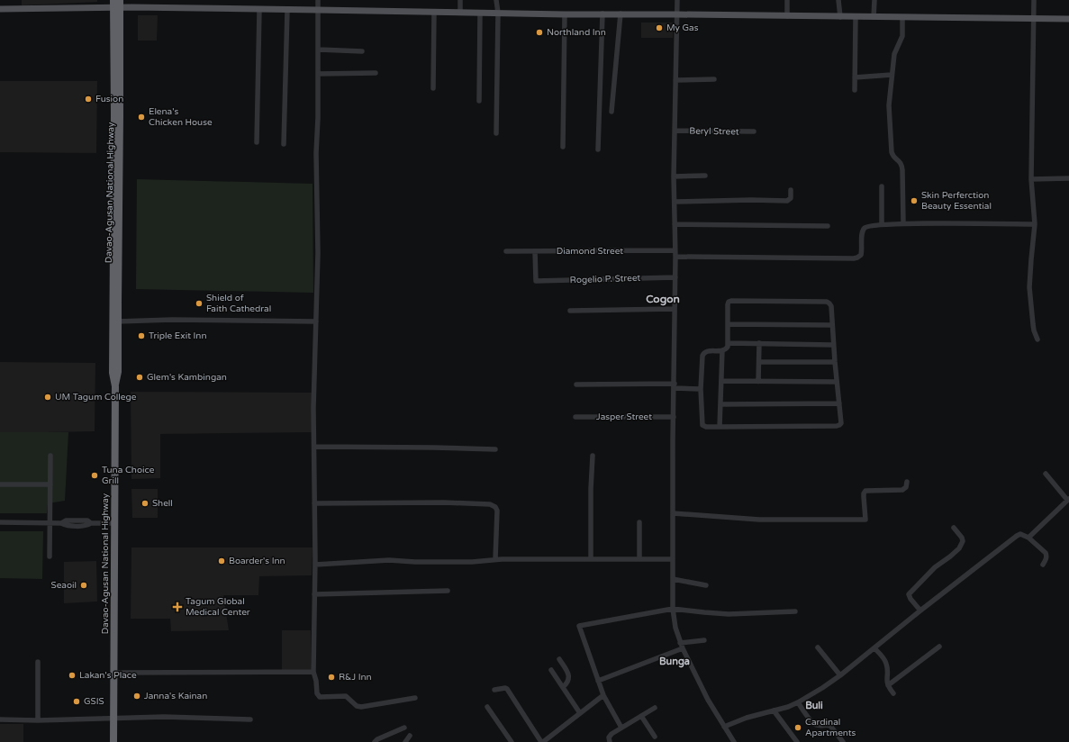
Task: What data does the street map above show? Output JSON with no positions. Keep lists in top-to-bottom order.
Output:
{
  "streets": {
    "highway": ["Davao-Agusan National Highway"],
    "street": [
      "Beryl Street",
      "Diamond Street",
      "Rogelio P. Street",
      "Jasper Street"
    ]
  },
  "crossings": [
    ["Diamond Street", "Rogelio P. Street"]
  ],
  "districts": ["Cogon", "Bunga", "Buli"],
  "places": {
    "other": [
      "My Gas",
      "Northland Inn",
      "Fusion",
      "Elena's Chicken House",
      "Skin Perferction Beauty Essential",
      "Shield of Faith Cathedral",
      "Triple Exit Inn",
      "Glem's Kambingan",
      "UM Tagum College",
      "Tuna Choice Grill",
      "Shell",
      "Boarder's Inn",
      "Seaoil",
      "Lakan's Place",
      "R&J Inn",
      "Janna's Kainan",
      "GSIS",
      "Cardinal Apartments"
    ],
    "health": ["Tagum Global Medical Center"]
  }
}
